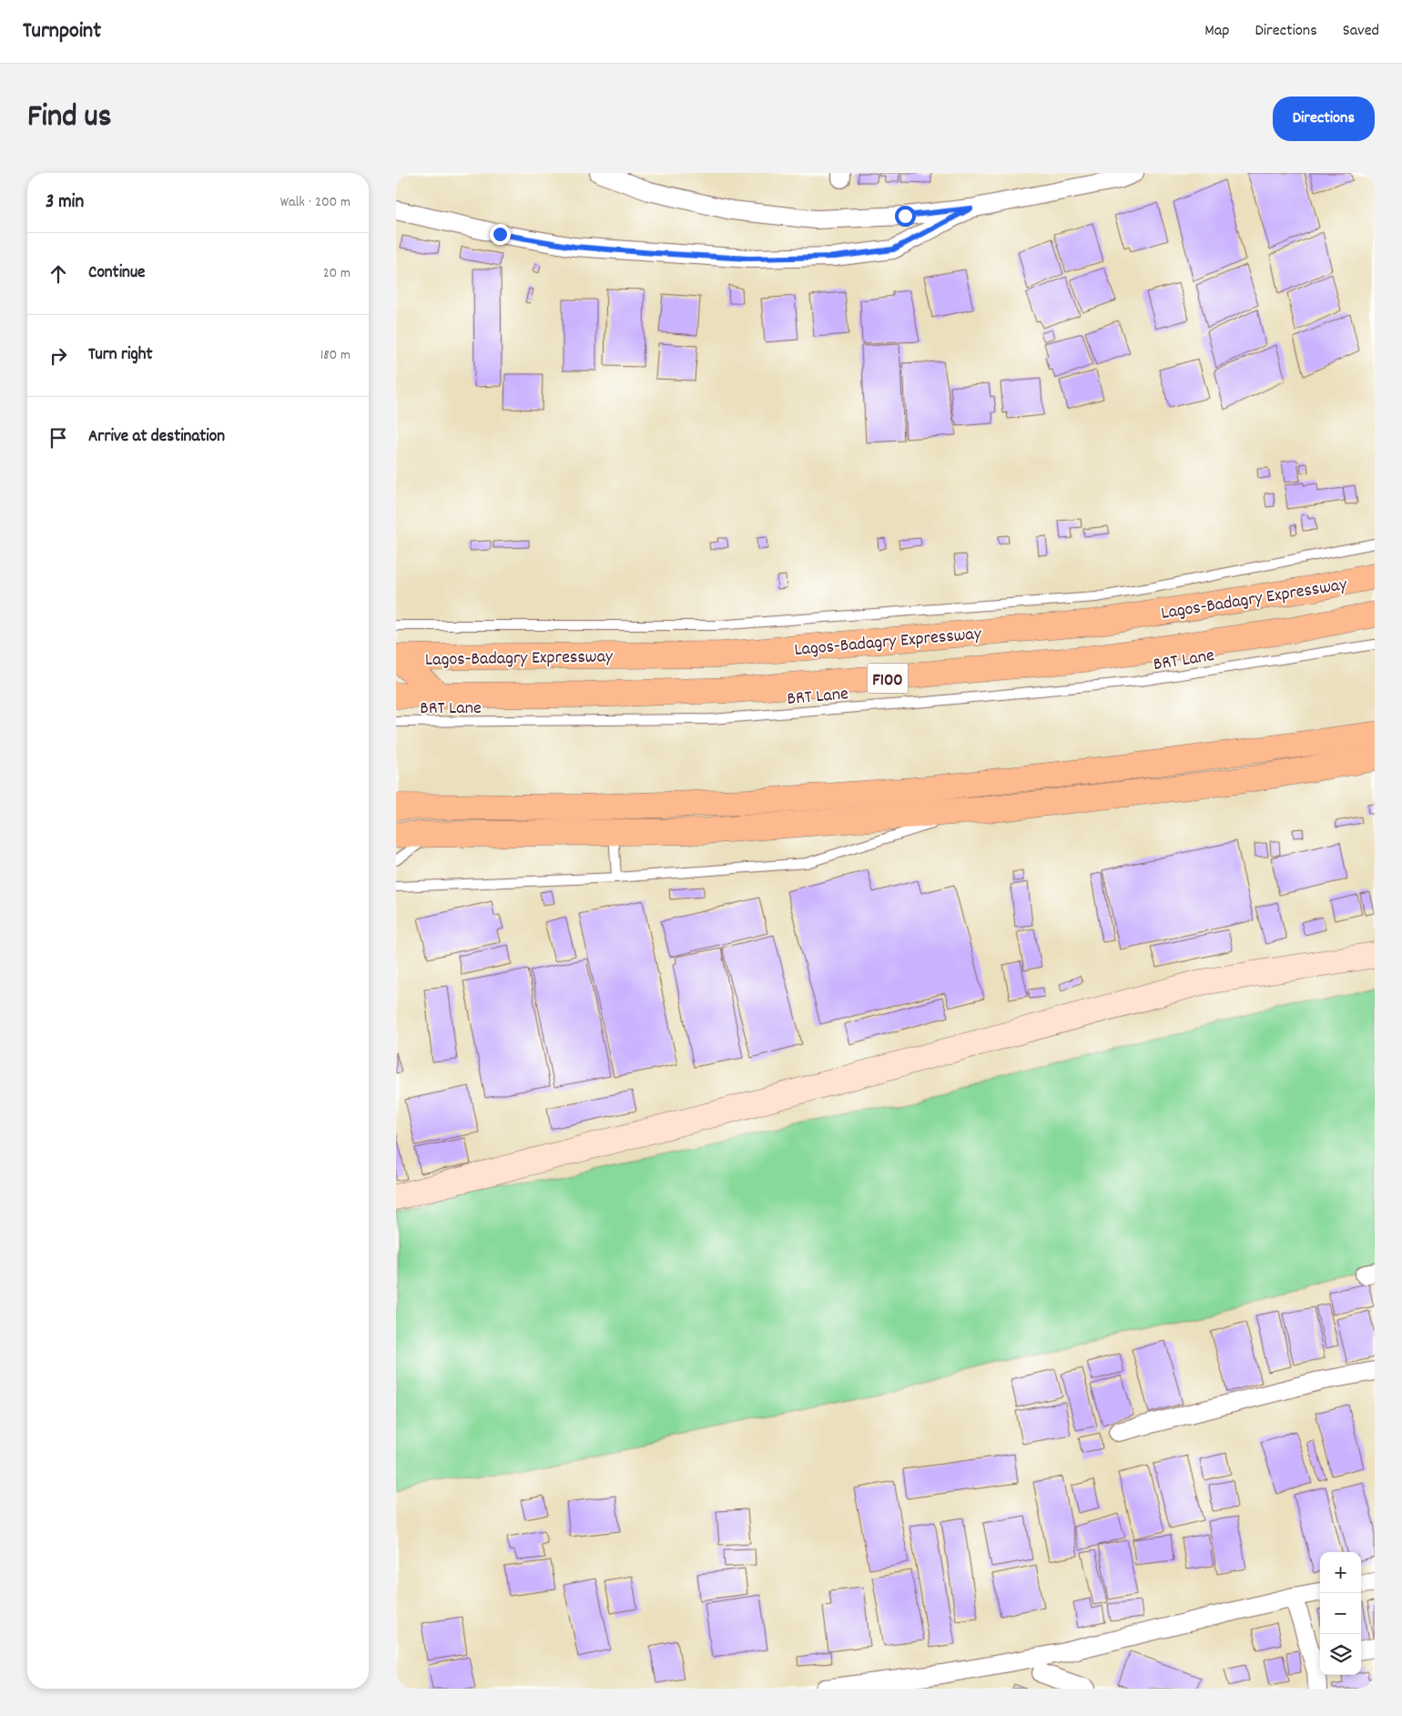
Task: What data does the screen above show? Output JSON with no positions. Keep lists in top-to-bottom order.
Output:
{
  "streets": {
    "main road": ["Lagos-Badagry Expressway", "F100"],
    "lane": ["BRT Lane"]
  },
  "page": {
    "header": "Turnpoint",
    "nav": ["Map", "Directions", "Saved"],
    "title": "Find us",
    "buttons": "Directions",
    "heading": ["3 min", "Walk · 200 m"],
    "list": [
      ["Continue", "20 m"],
      ["Turn right", "180 m"],
      "Arrive at destination"
    ],
    "map_buttons": ["+", "−"]
  }
}
